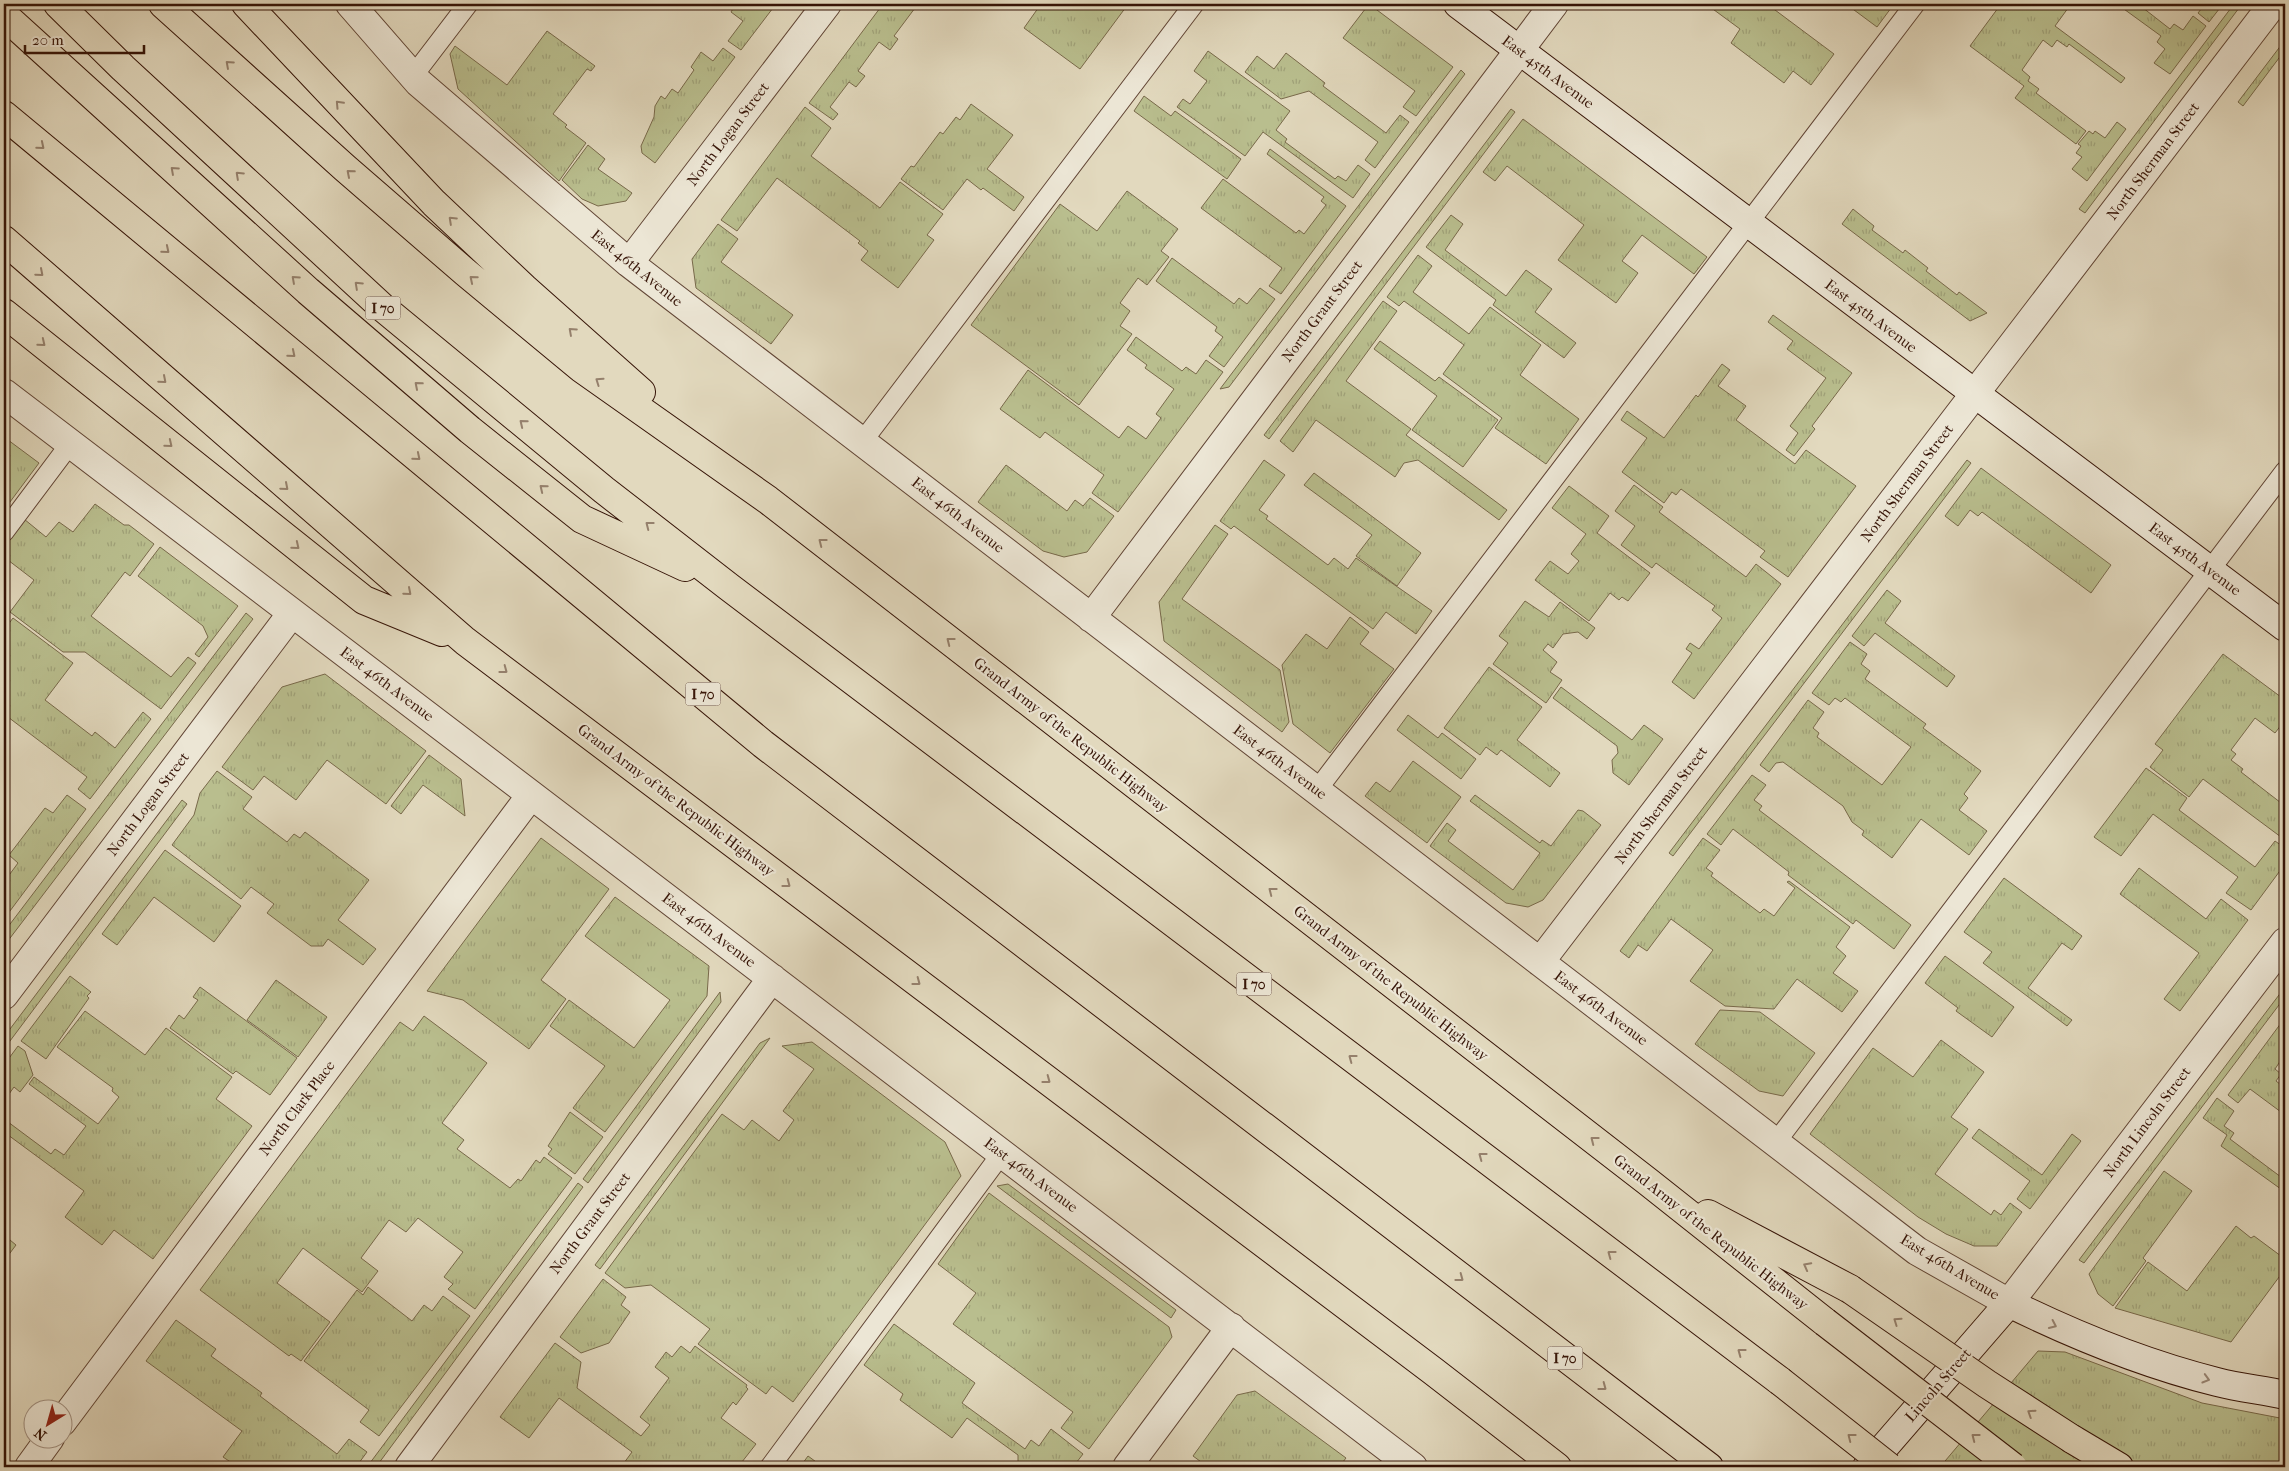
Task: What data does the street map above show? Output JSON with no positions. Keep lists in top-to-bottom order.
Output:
{
  "streets": {
    "highway": ["I 70", "Grand Army of the Republic Highway"],
    "street": [
      "East 45th Avenue",
      "North Logan Street",
      "North Sherman Street",
      "East 46th Avenue",
      "North Grant Street",
      "North Clark Place",
      "North Lincoln Street",
      "Lincoln Street"
    ]
  },
  "crossings": [
    ["East 45th Avenue", "North Sherman Street"],
    ["East 45th Avenue", "North Grant Street"],
    ["North Logan Street", "East 46th Avenue"],
    ["North Sherman Street", "East 46th Avenue"],
    ["East 46th Avenue", "North Grant Street"],
    ["East 46th Avenue", "North Clark Place"],
    ["East 46th Avenue", "North Lincoln Street"],
    ["East 46th Avenue", "Lincoln Street"],
    ["North Lincoln Street", "Lincoln Street"]
  ],
  "scale_bar": "20 m",
  "north": "bottom left"
}
